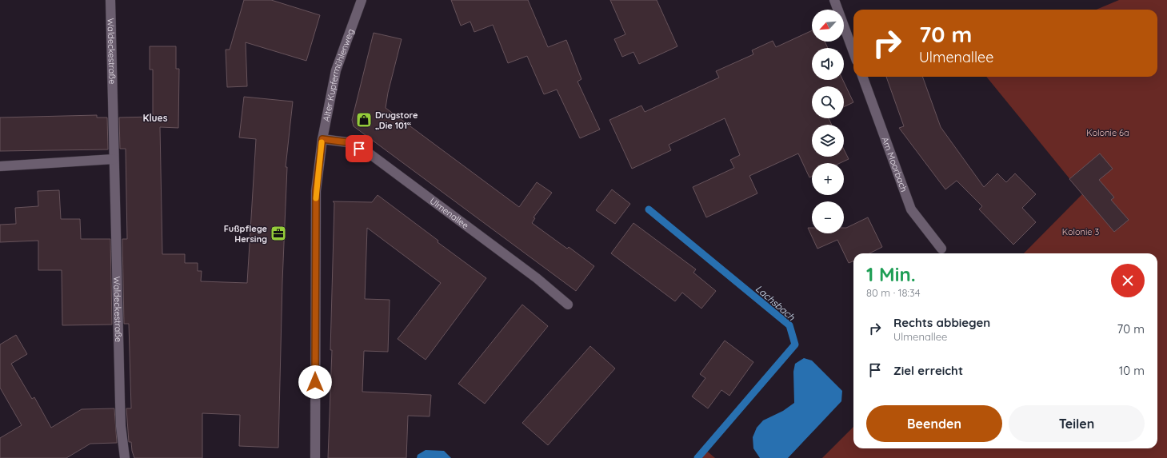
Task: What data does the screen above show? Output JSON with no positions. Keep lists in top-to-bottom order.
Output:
{
  "streets": {
    "street": [
      "Waldeckestraße",
      "Alter Kupfermühlenweg",
      "Am Moorbach",
      "Ulmenallee"
    ]
  },
  "crossings": [
    ["Alter Kupfermühlenweg", "Ulmenallee"]
  ],
  "districts": ["Klues"],
  "water": ["Lachsbach"],
  "parks": ["Kolonie 6a", "Kolonie 3"],
  "places": {
    "shop": ["Drugstore „Die 101“"],
    "office": ["Fußpflege Hersing"]
  },
  "north": "bottom left",
  "page": {
    "map_buttons": ["+", "−"],
    "turn": ["70 m", "Ulmenallee"],
    "heading": ["1 Min.", "80 m · 18:34"],
    "list": [
      {
        "name": "Rechts abbiegen",
        "note": "Ulmenallee",
        "value": "70 m"
      },
      {
        "name": "Ziel erreicht",
        "value": "10 m"
      }
    ],
    "buttons": ["Beenden", "Teilen"]
  }
}
